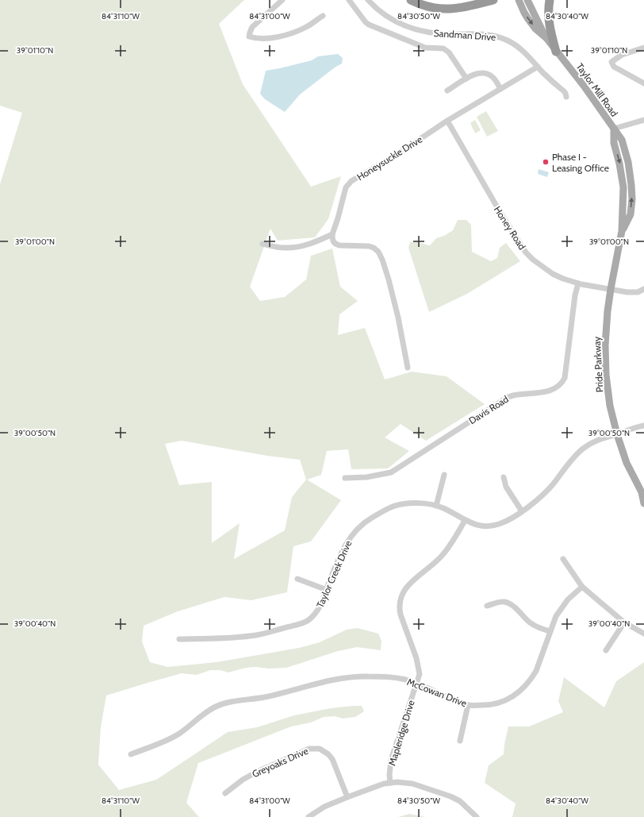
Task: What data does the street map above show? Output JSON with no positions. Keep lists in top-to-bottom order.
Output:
{
  "streets": {
    "main road": ["Taylor Mill Road", "Pride Parkway"],
    "street": [
      "Sandman Drive",
      "Honeysuckle Drive",
      "Honey Road",
      "Davis Road",
      "Taylor Creek Drive",
      "McCowan Drive",
      "Mapleridge Drive",
      "Greyoaks Drive"
    ]
  },
  "crossings": [
    ["Sandman Drive", "Honeysuckle Drive"],
    ["Taylor Mill Road", "Pride Parkway"],
    ["Honeysuckle Drive", "Honey Road"],
    ["Honey Road", "Pride Parkway"],
    ["Honey Road", "Davis Road"],
    ["Pride Parkway", "Taylor Creek Drive"],
    ["Taylor Creek Drive", "Mapleridge Drive"],
    ["McCowan Drive", "Mapleridge Drive"]
  ],
  "places": ["Phase I - Leasing Office"],
  "coordinates": [
    "84°31'10\"W",
    "84°31'00\"W",
    "84°30'50\"W",
    "84°30'40\"W",
    "39°01'10\"N",
    "39°01'00\"N",
    "39°00'50\"N",
    "39°00'40\"N"
  ]
}
